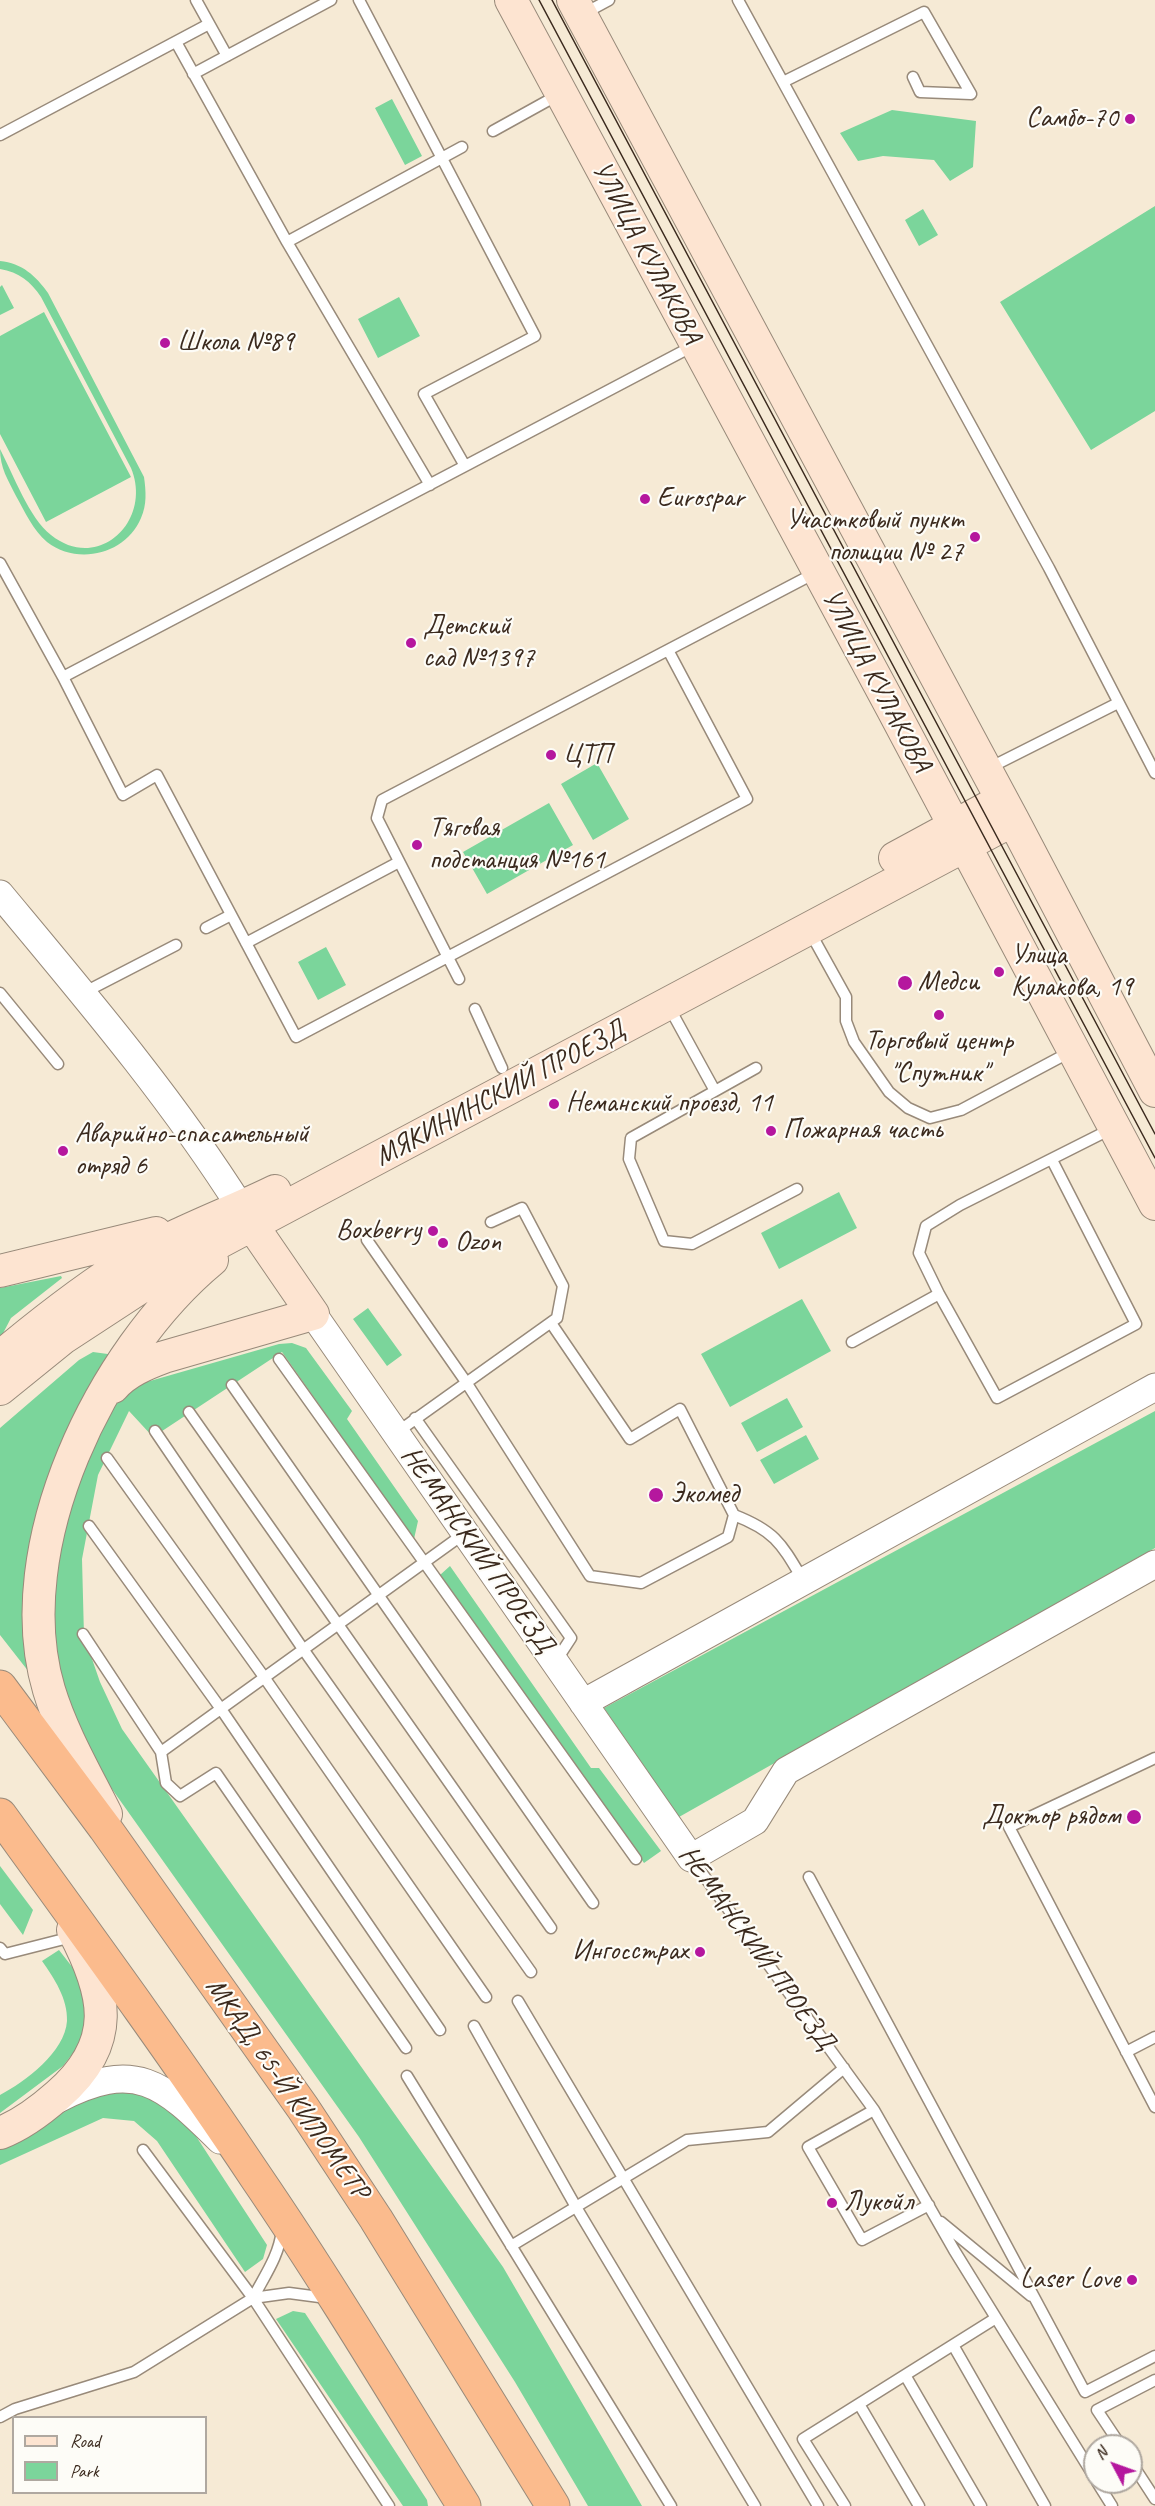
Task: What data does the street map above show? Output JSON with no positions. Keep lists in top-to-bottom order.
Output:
{
  "streets": {
    "highway": ["МКАД, 65-Й КИЛОМЕТР"],
    "main road": ["УЛИЦА КУЛАКОВА", "МЯКИНИНСКИЙ ПРОЕЗД", "НЕМАНСКИЙ ПРОЕЗД"]
  },
  "crossings": [
    ["УЛИЦА КУЛАКОВА", "МЯКИНИНСКИЙ ПРОЕЗД"],
    ["МЯКИНИНСКИЙ ПРОЕЗД", "НЕМАНСКИЙ ПРОЕЗД"]
  ],
  "places": [
    "Самбо-70",
    "Школа №89",
    "Eurospar",
    "Участковый пункт полиции № 27",
    "Детский сад №1397",
    "ЦТП",
    "Тяговая подстанция №161",
    "Улица Кулакова, 19",
    "Медси",
    "Торговый центр \"Спутник\"",
    "Неманский проезд, 11",
    "Пожарная часть",
    "Аварийно-спасательный отряд 6",
    "Boxberry",
    "Ozon",
    "Экомед",
    "Доктор рядом",
    "Ингосстрах",
    "Лукойл",
    "Laser Love"
  ],
  "legend": ["Road", "Park"],
  "north": "top left"
}
